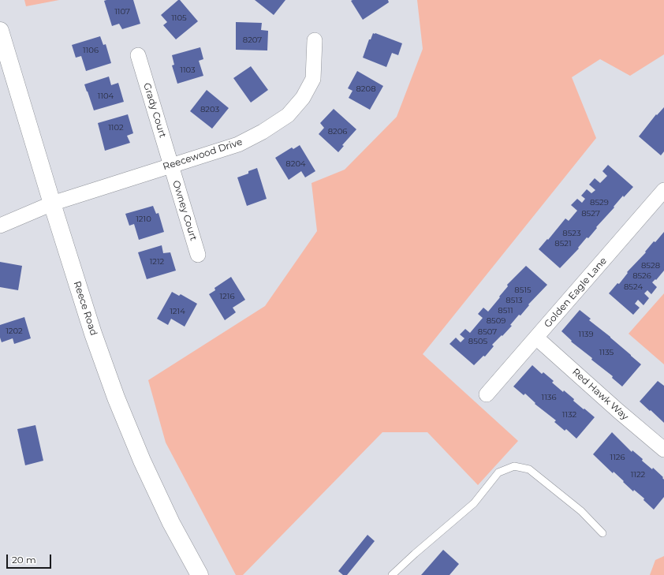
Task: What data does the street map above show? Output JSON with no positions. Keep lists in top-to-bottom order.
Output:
{
  "streets": {
    "main road": ["Reece Road"],
    "street": [
      "Grady Court",
      "Reecewood Drive",
      "Owney Court",
      "Golden Eagle Lane",
      "Red Hawk Way"
    ]
  },
  "crossings": [
    ["Grady Court", "Reecewood Drive"],
    ["Grady Court", "Owney Court"],
    ["Reecewood Drive", "Owney Court"],
    ["Reecewood Drive", "Reece Road"],
    ["Golden Eagle Lane", "Red Hawk Way"]
  ],
  "house_numbers": [
    "1107",
    "1105",
    "8207",
    "1106",
    "1103",
    "8208",
    "1104",
    "8203",
    "1102",
    "8206",
    "8204",
    "8529",
    "8527",
    "1210",
    "8523",
    "8521",
    "1212",
    "8528",
    "8526",
    "8524",
    "8515",
    "1216",
    "8513",
    "8511",
    "1214",
    "8509",
    "1202",
    "8507",
    "1139",
    "8505",
    "1135",
    "1136",
    "1132",
    "1126",
    "1122"
  ],
  "scale_bar": "20 m"
}
